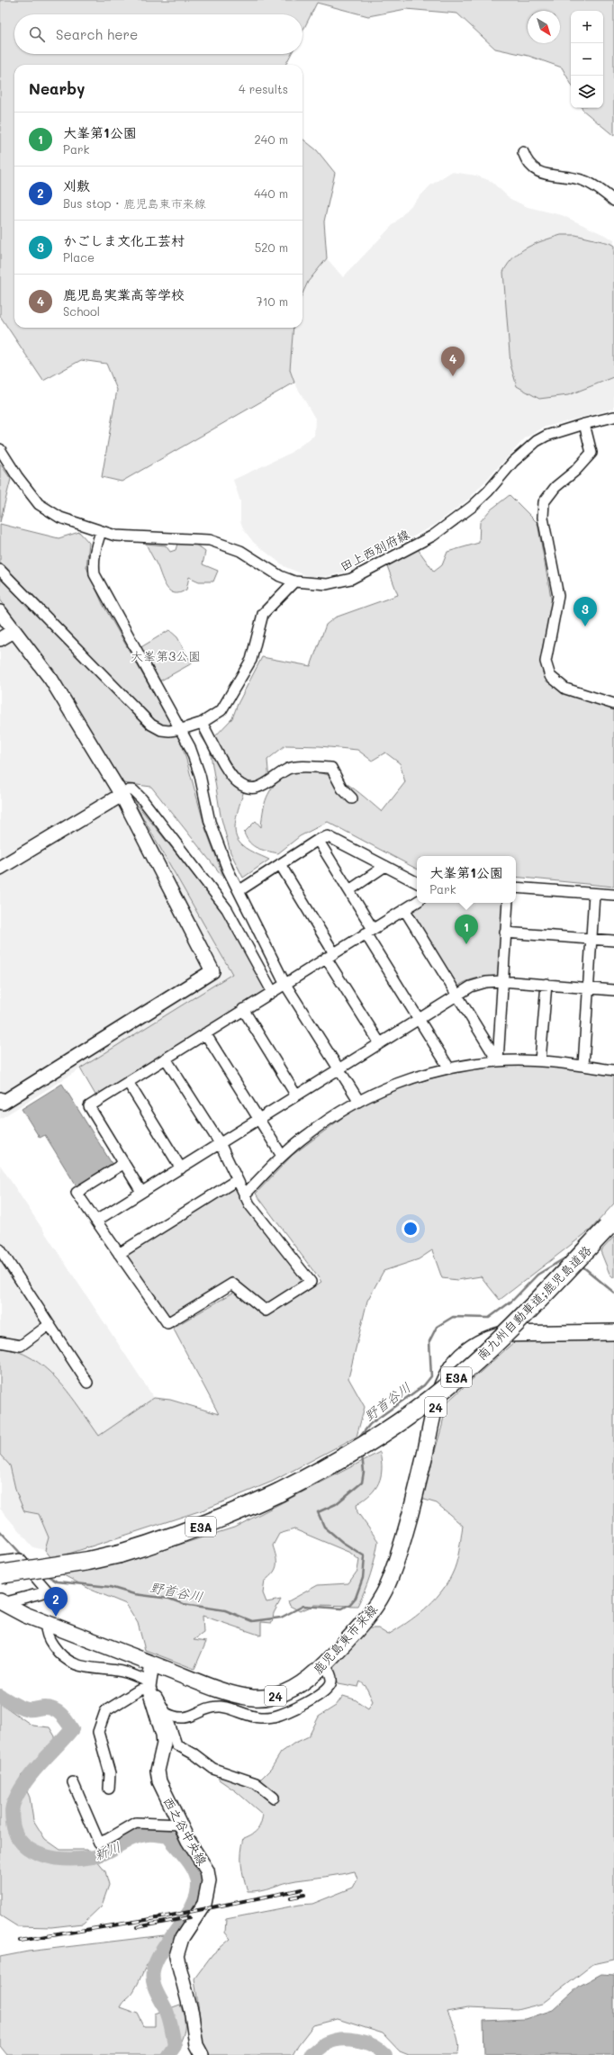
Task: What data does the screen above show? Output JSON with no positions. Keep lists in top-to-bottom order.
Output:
{
  "streets": {
    "highway": ["南九州自動車道;鹿児島道路", "E3A"],
    "main road": ["24", "鹿児島東市来線"],
    "street": ["田上西別府線", "西之谷中央線"]
  },
  "crossings": [
    ["鹿児島東市来線", "西之谷中央線"]
  ],
  "water": ["野首谷川", "新川"],
  "parks": ["大峯第3公園"],
  "north": "bottom right",
  "page": {
    "map_buttons": ["+", "−"],
    "search": "Search here",
    "heading": ["Nearby", "4 results"],
    "list": [
      {
        "mark": "1",
        "name": "大峯第1公園",
        "note": "Park",
        "value": "240 m"
      },
      {
        "mark": "2",
        "name": "刈敷",
        "note": "Bus stop · 鹿児島東市来線",
        "value": "440 m"
      },
      {
        "mark": "3",
        "name": "かごしま文化工芸村",
        "note": "Place",
        "value": "520 m"
      },
      {
        "mark": "4",
        "name": "鹿児島実業高等学校",
        "note": "School",
        "value": "710 m"
      }
    ],
    "pins": [
      "4",
      "3",
      "1",
      "2"
    ],
    "popup": ["大峯第1公園", "Park"]
  }
}
